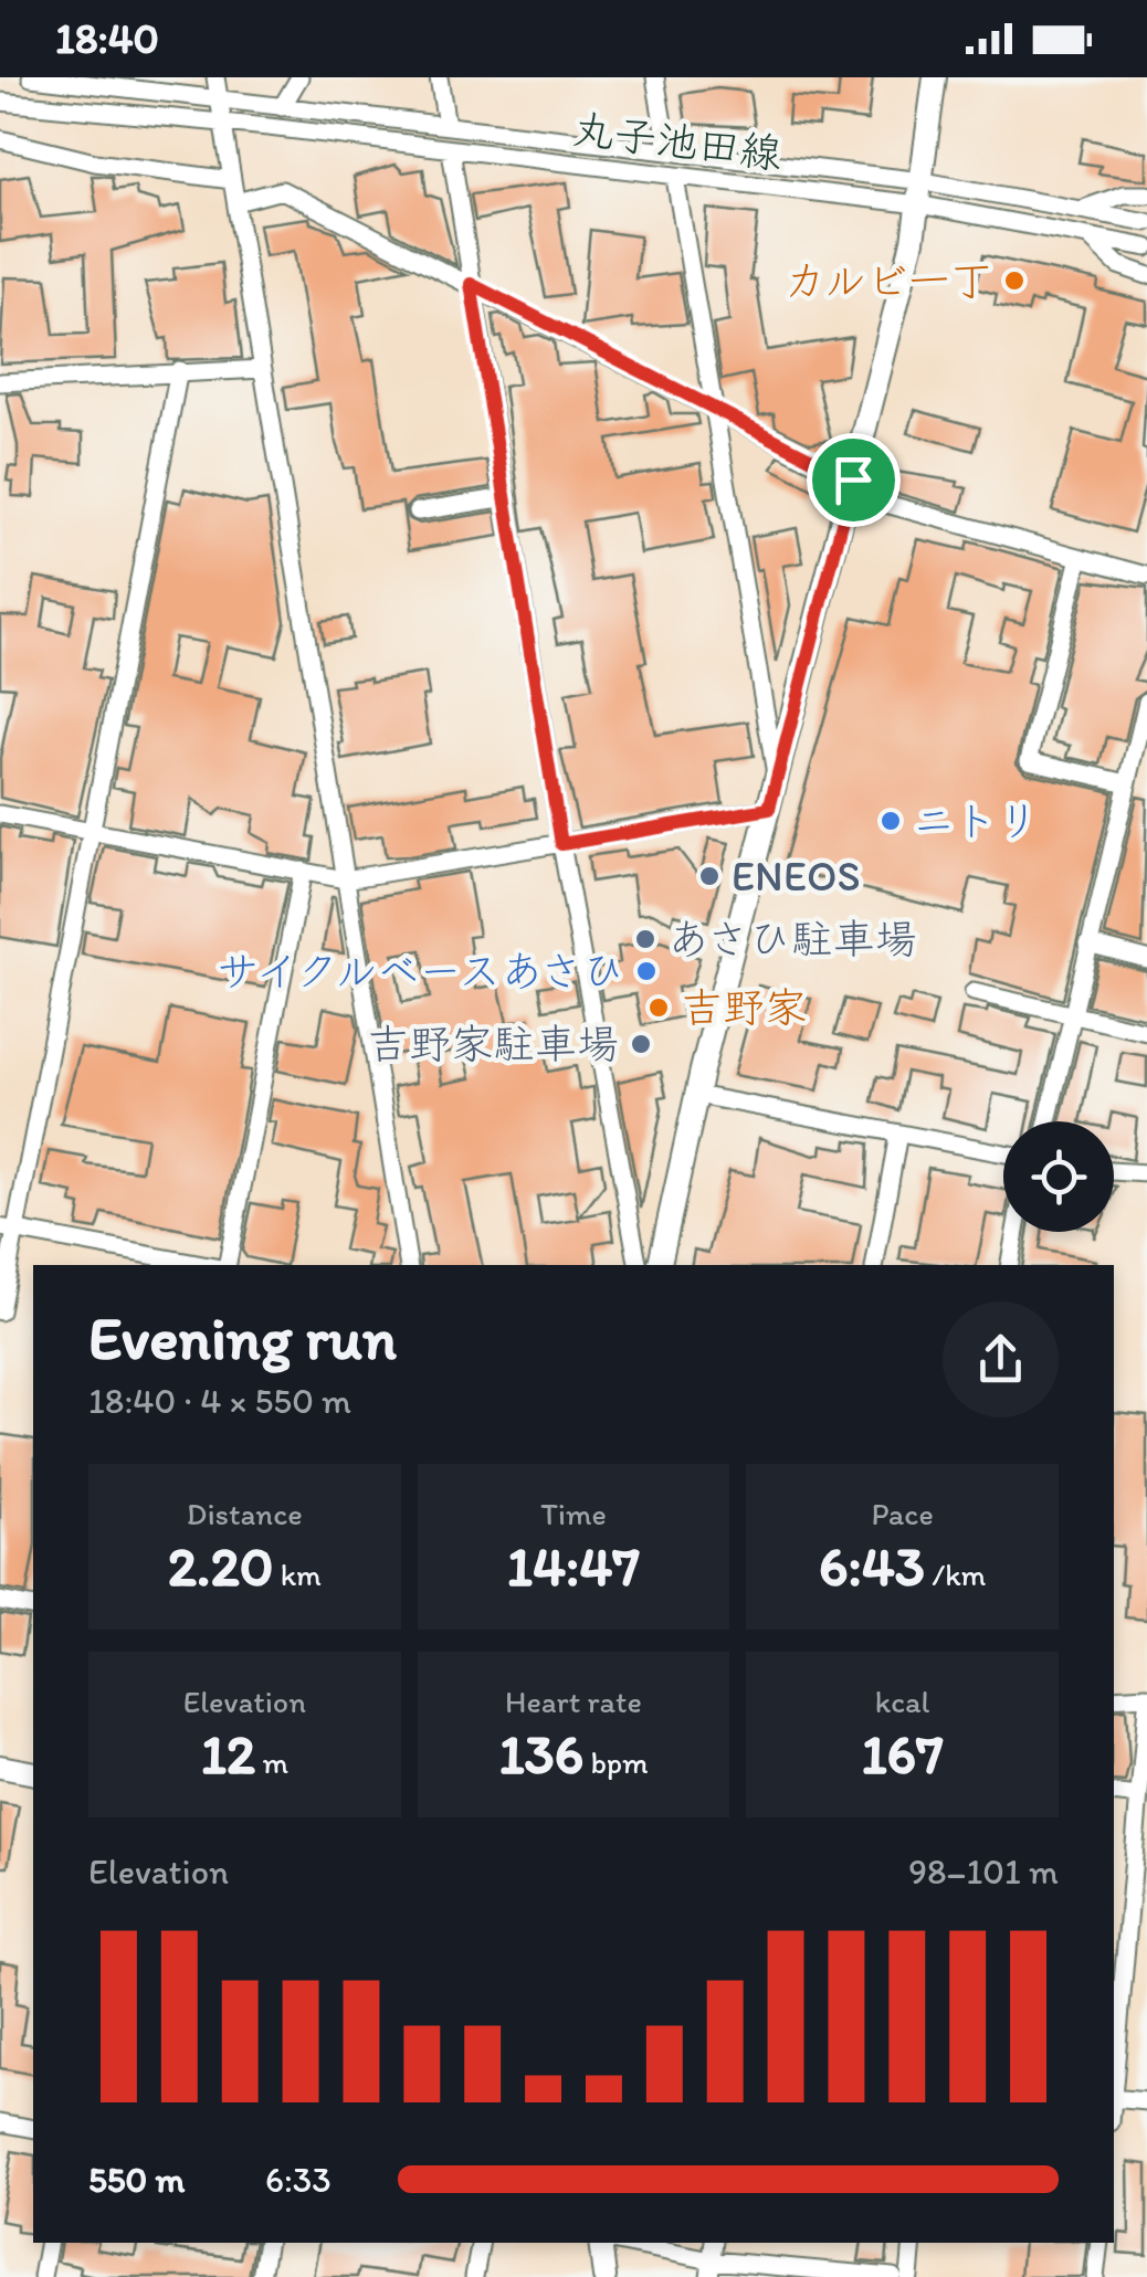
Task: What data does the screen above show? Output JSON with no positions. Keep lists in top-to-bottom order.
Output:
{
  "streets": {
    "street": ["丸子池田線"]
  },
  "places": [
    "カルビ一丁",
    "ニトリ",
    "ENEOS",
    "あさひ駐車場",
    "サイクルベースあさひ",
    "吉野家",
    "吉野家駐車場"
  ],
  "page": {
    "status": "18:40",
    "heading": ["Evening run", "18:40 · 4 × 550 m"],
    "stats": [
      ["Distance", "2.20 km"],
      ["Time", "14:47"],
      ["Pace", "6:43 /km"],
      ["Elevation", "12 m"],
      ["Heart rate", "136 bpm"],
      ["kcal", "167"]
    ],
    "chart": ["Elevation", "98–101 m"],
    "list": [
      {
        "name": "550 m",
        "note": "6:33"
      }
    ]
  }
}
